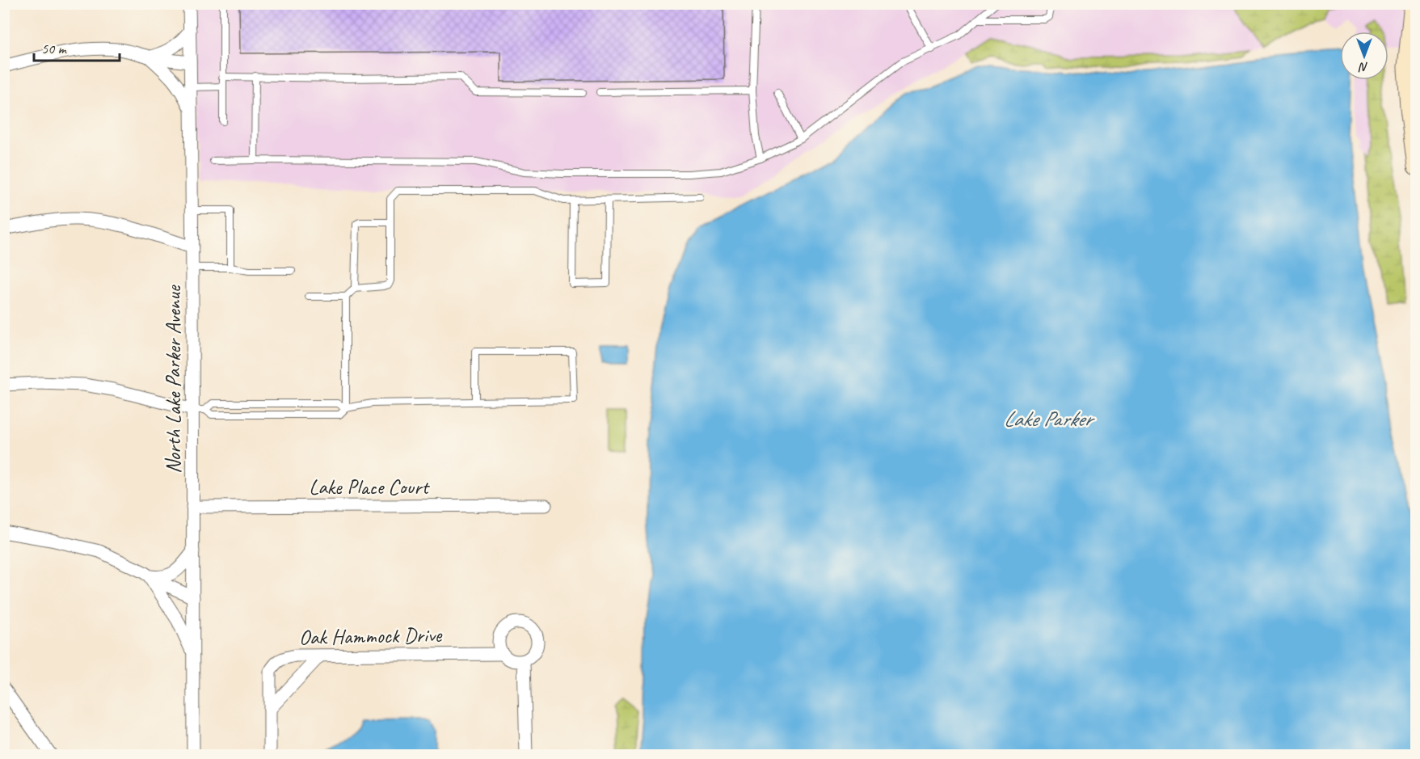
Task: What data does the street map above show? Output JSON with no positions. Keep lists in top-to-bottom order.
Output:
{
  "streets": {
    "street": ["North Lake Parker Avenue", "Lake Place Court", "Oak Hammock Drive"]
  },
  "crossings": [
    ["North Lake Parker Avenue", "Lake Place Court"]
  ],
  "water": ["Lake Parker"],
  "scale_bar": "50 m",
  "north": "bottom"
}
